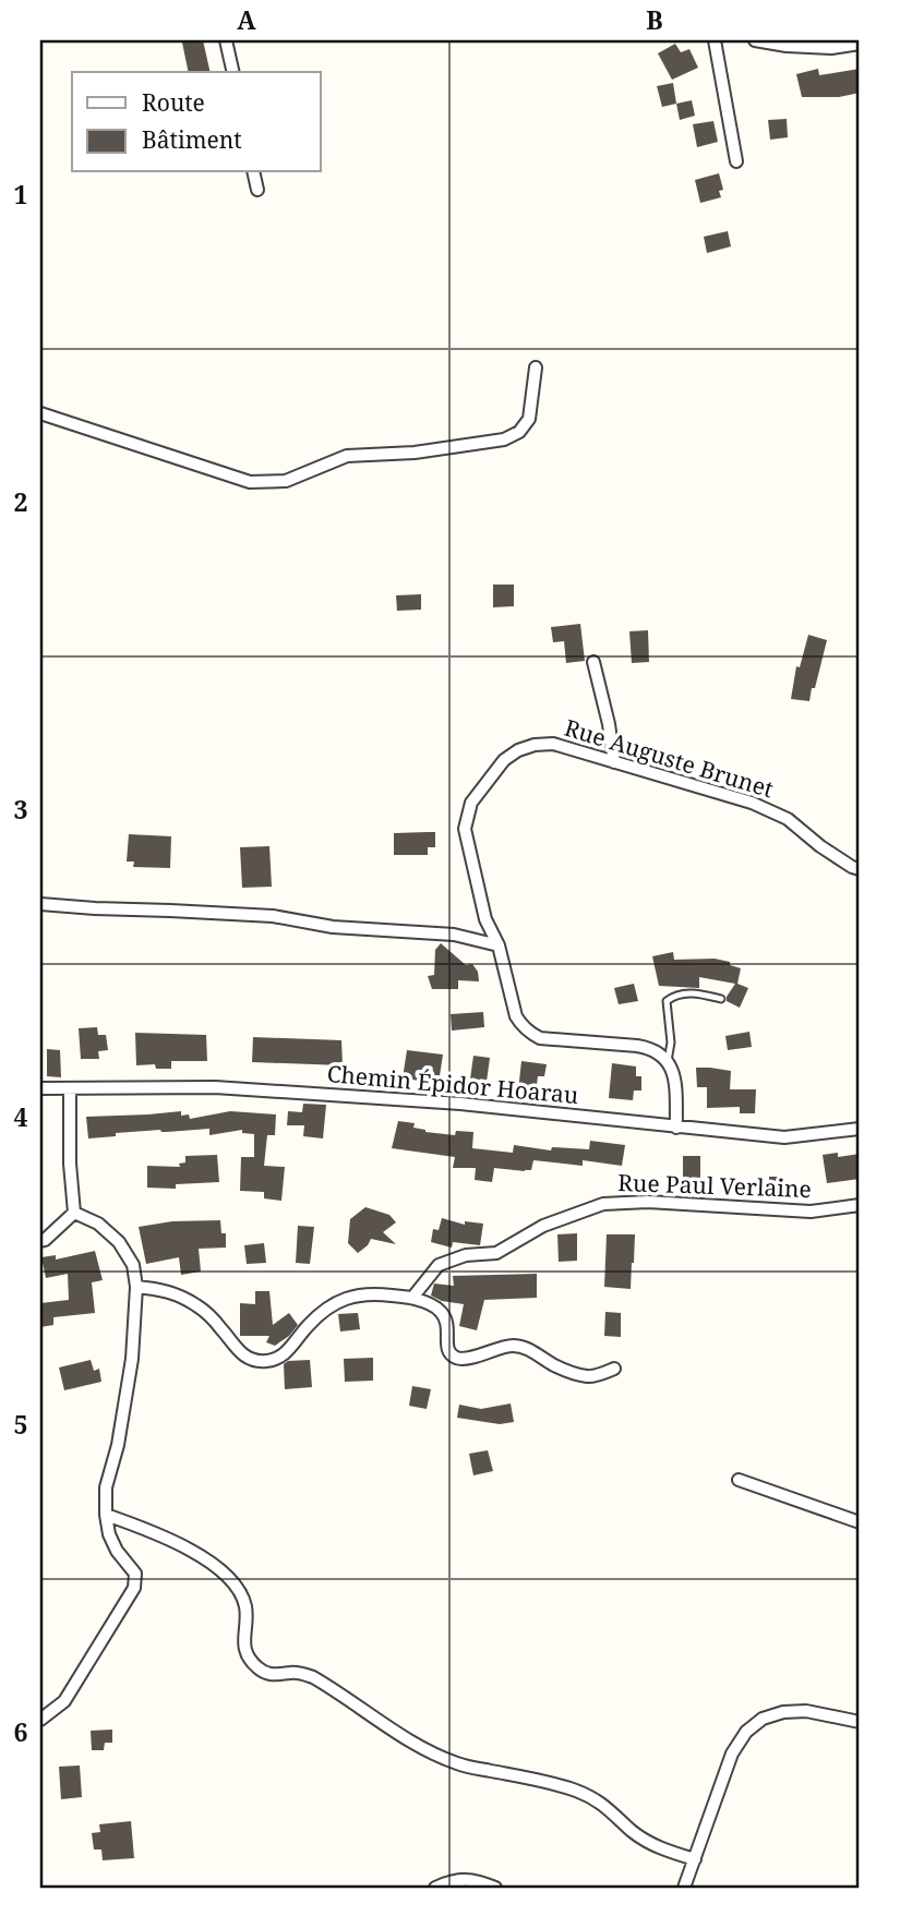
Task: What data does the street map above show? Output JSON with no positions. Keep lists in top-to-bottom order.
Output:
{
  "streets": {
    "street": ["Rue Auguste Brunet", "Chemin Épidor Hoarau", "Rue Paul Verlaine"]
  },
  "legend": ["Route", "Bâtiment"],
  "grid": {
    "columns": ["A", "B"],
    "rows": [
      "1",
      "2",
      "3",
      "4",
      "5",
      "6"
    ]
  }
}
